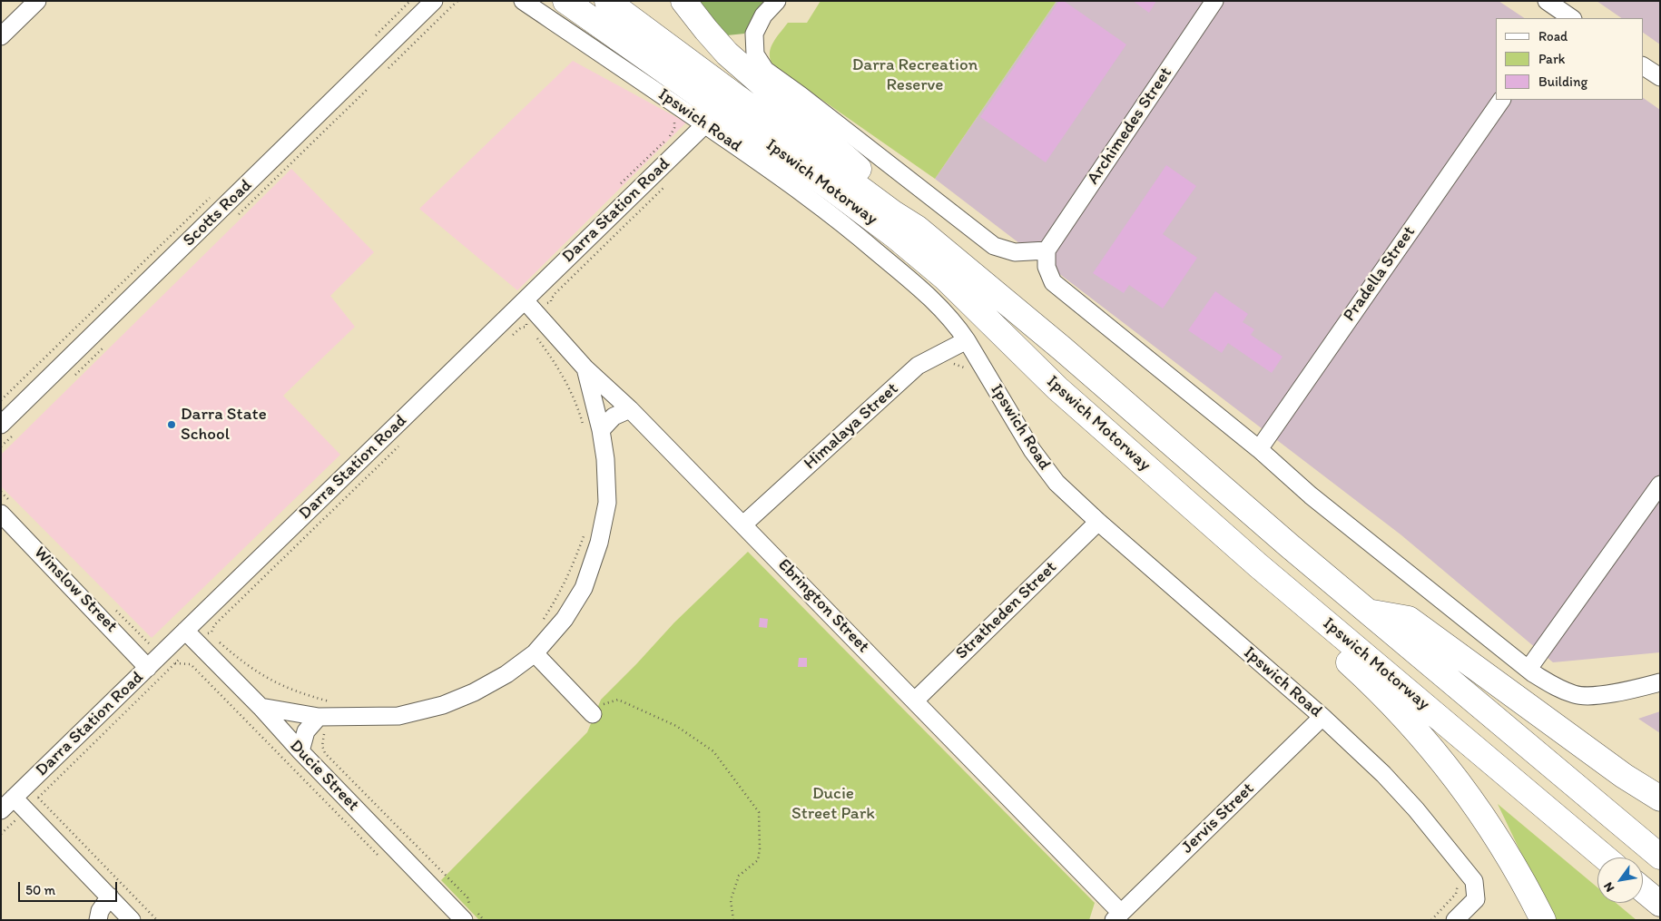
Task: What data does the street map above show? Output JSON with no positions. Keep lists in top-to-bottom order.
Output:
{
  "streets": {
    "highway": ["Ipswich Motorway"],
    "street": [
      "Ipswich Road",
      "Archimedes Street",
      "Darra Station Road",
      "Scotts Road",
      "Pradella Street",
      "Himalaya Street",
      "Winslow Street",
      "Ebrington Street",
      "Stratheden Street",
      "Ducie Street",
      "Jervis Street"
    ]
  },
  "crossings": [
    ["Ipswich Road", "Darra Station Road"],
    ["Ipswich Road", "Himalaya Street"],
    ["Ipswich Road", "Stratheden Street"],
    ["Ipswich Road", "Jervis Street"],
    ["Darra Station Road", "Winslow Street"],
    ["Darra Station Road", "Ebrington Street"],
    ["Darra Station Road", "Ducie Street"],
    ["Himalaya Street", "Ebrington Street"],
    ["Ebrington Street", "Stratheden Street"],
    ["Ebrington Street", "Jervis Street"]
  ],
  "parks": ["Darra Recreation Reserve", "Ducie Street Park"],
  "places": ["Darra State School"],
  "legend": ["Road", "Park", "Building"],
  "scale_bar": "50 m",
  "north": "bottom left"
}
